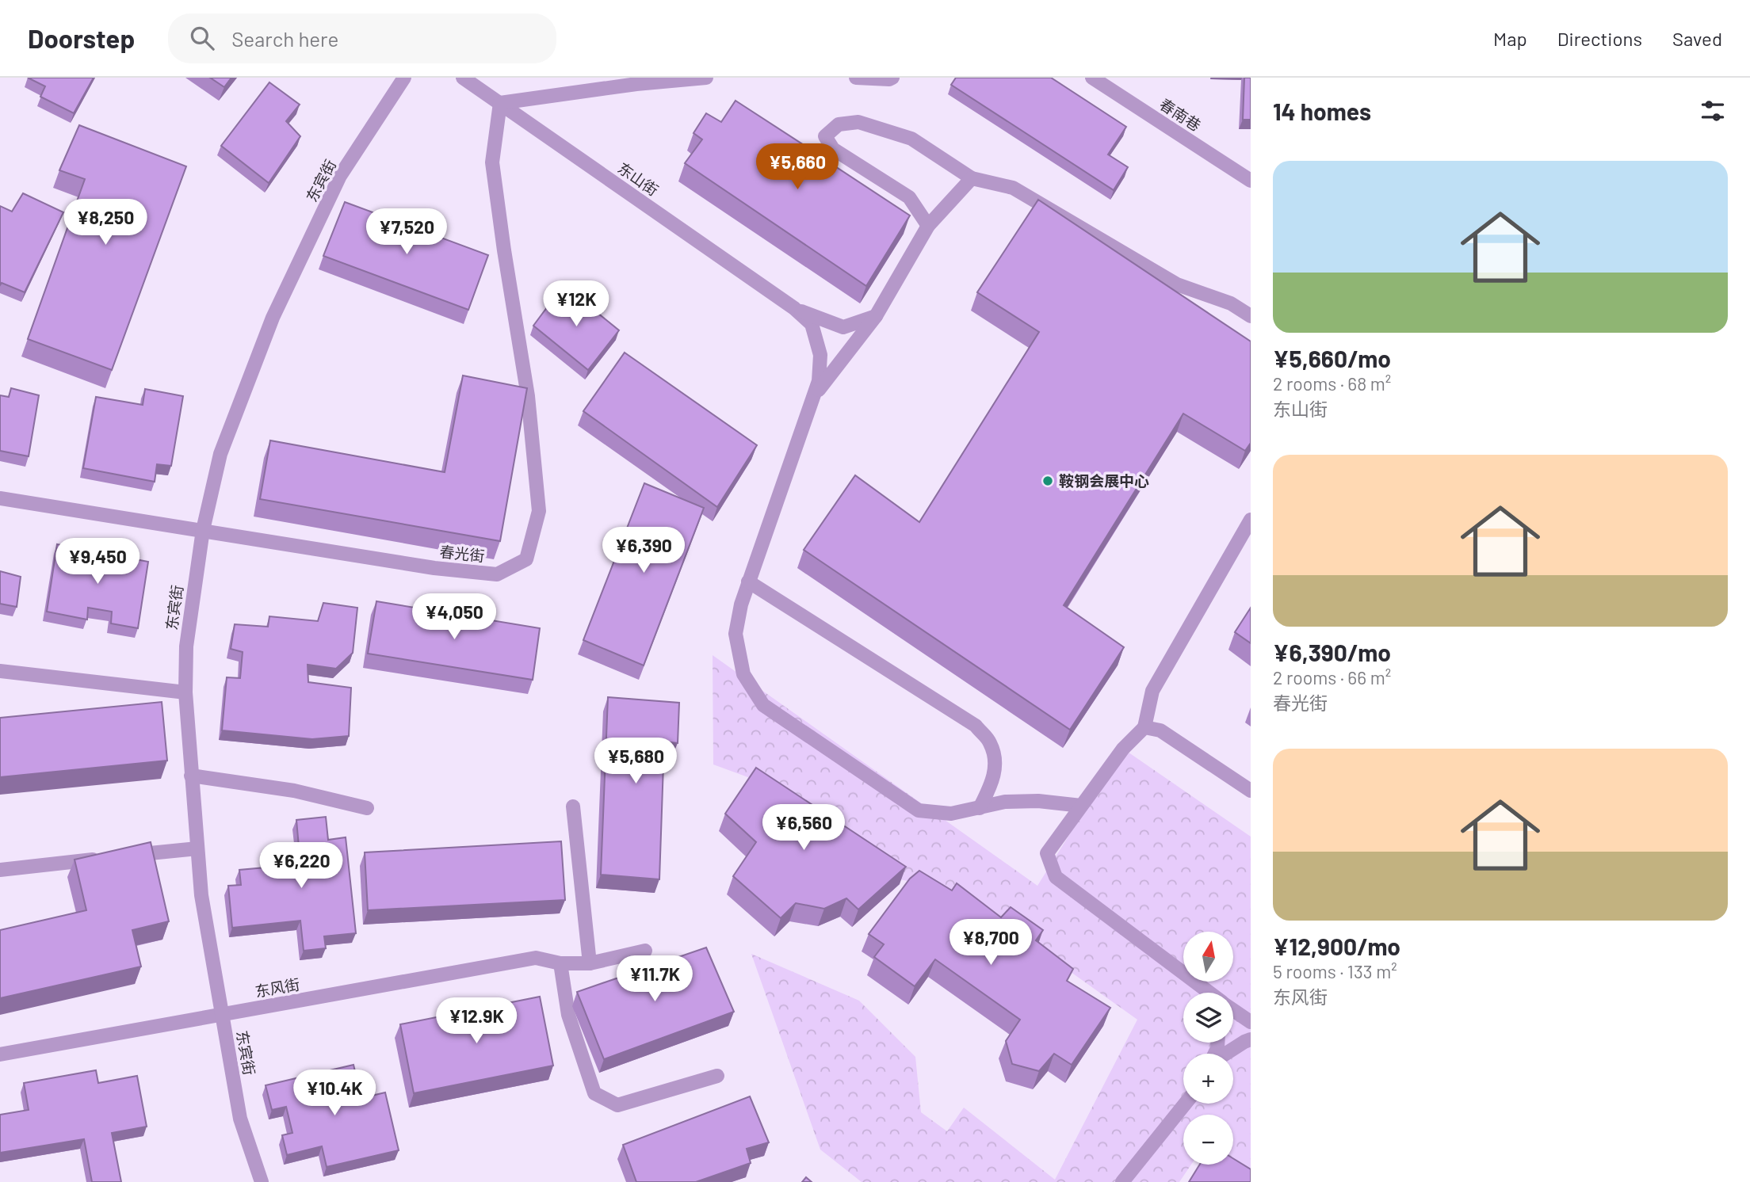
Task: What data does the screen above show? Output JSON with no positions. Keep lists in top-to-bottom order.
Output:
{
  "streets": {
    "street": [
      "春南巷",
      "东山街",
      "东宾街",
      "春光街",
      "东风街"
    ]
  },
  "crossings": [
    ["东山街", "春光街"],
    ["东宾街", "春光街"],
    ["东宾街", "东风街"]
  ],
  "places": ["鞍钢会展中心"],
  "north": "top",
  "page": {
    "header": "Doorstep",
    "search": "Search here",
    "nav": ["Map", "Directions", "Saved"],
    "heading": "14 homes",
    "price": [
      "¥5,660",
      "¥8,250",
      "¥7,520",
      "¥12K",
      "¥6,390",
      "¥9,450",
      "¥4,050",
      "¥5,680",
      "¥6,560",
      "¥6,220",
      "¥8,700",
      "¥11.7K",
      "¥12.9K",
      "¥10.4K"
    ],
    "list": [
      {
        "name": "¥5,660/mo",
        "note": "2 rooms · 68 m² · 东山街"
      },
      {
        "name": "¥6,390/mo",
        "note": "2 rooms · 66 m² · 春光街"
      },
      {
        "name": "¥12,900/mo",
        "note": "5 rooms · 133 m² · 东风街"
      }
    ],
    "map_buttons": ["+", "−"]
  }
}
